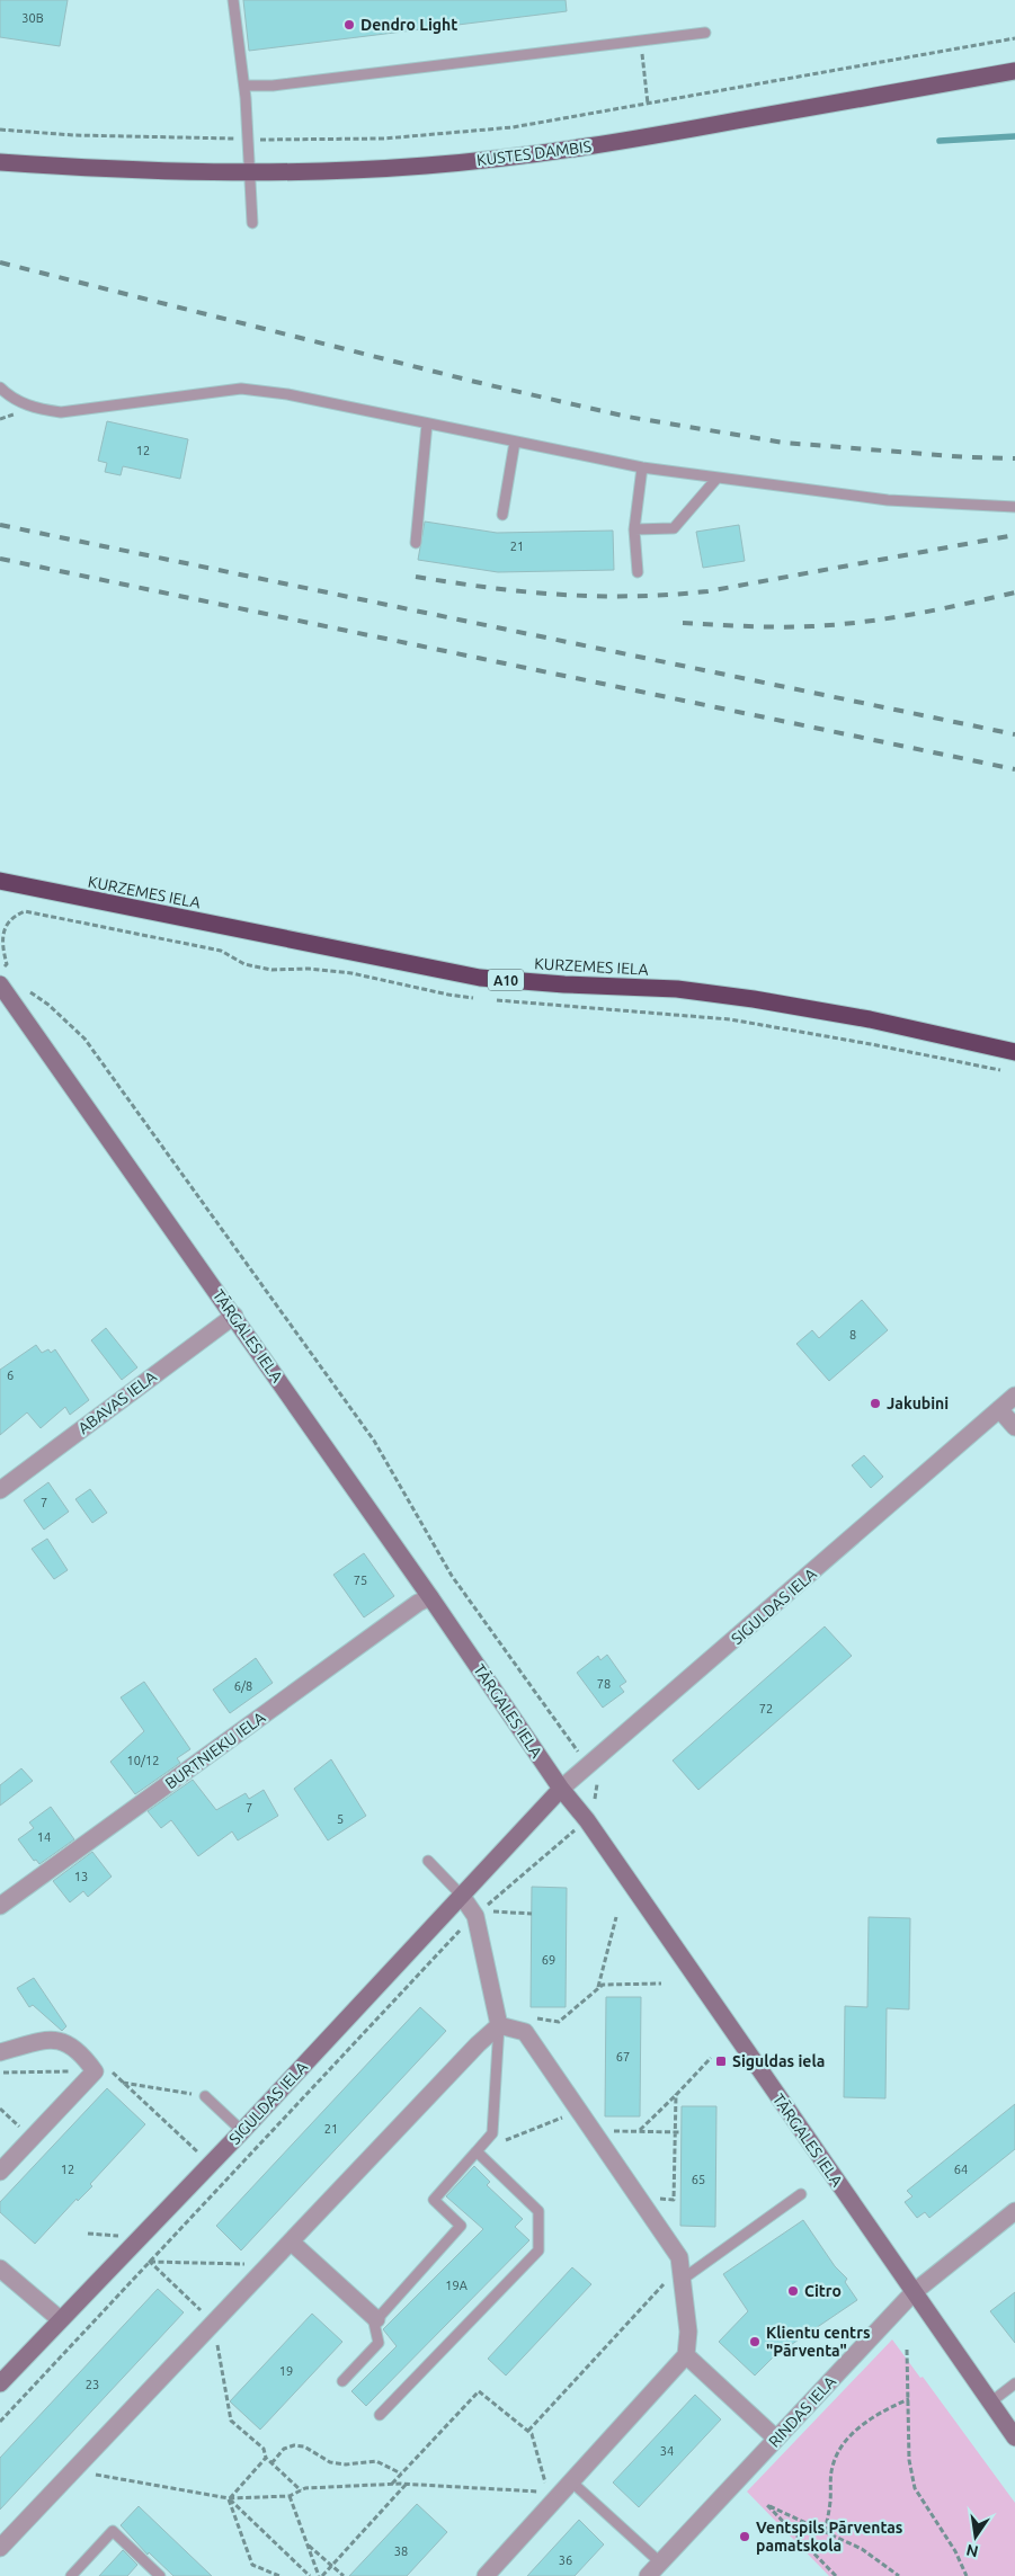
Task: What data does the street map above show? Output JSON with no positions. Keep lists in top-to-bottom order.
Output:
{
  "streets": {
    "highway": ["KURZEMES IELA", "A10"],
    "main road": ["KUSTES DAMBIS"],
    "street": [
      "TĀRGALES IELA",
      "ABAVAS IELA",
      "SIGULDAS IELA",
      "BURTNIEKU IELA",
      "RINDAS IELA"
    ]
  },
  "crossings": [
    ["TĀRGALES IELA", "ABAVAS IELA"],
    ["TĀRGALES IELA", "SIGULDAS IELA"],
    ["TĀRGALES IELA", "BURTNIEKU IELA"],
    ["TĀRGALES IELA", "RINDAS IELA"]
  ],
  "places": {
    "other": [
      "Dendro Light",
      "Jakubini",
      "Citro",
      "Klientu centrs \"Pārventa\"",
      "Ventspils Pārventas pamatskola"
    ],
    "transit": ["Siguldas iela"]
  },
  "house_numbers": [
    "30B",
    "12",
    "21",
    "8",
    "6",
    "7",
    "75",
    "78",
    "6/8",
    "72",
    "10/12",
    "7",
    "5",
    "14",
    "13",
    "69",
    "67",
    "21",
    "12",
    "64",
    "65",
    "19A",
    "19",
    "23",
    "34",
    "38",
    "36"
  ],
  "north": "bottom"
}
